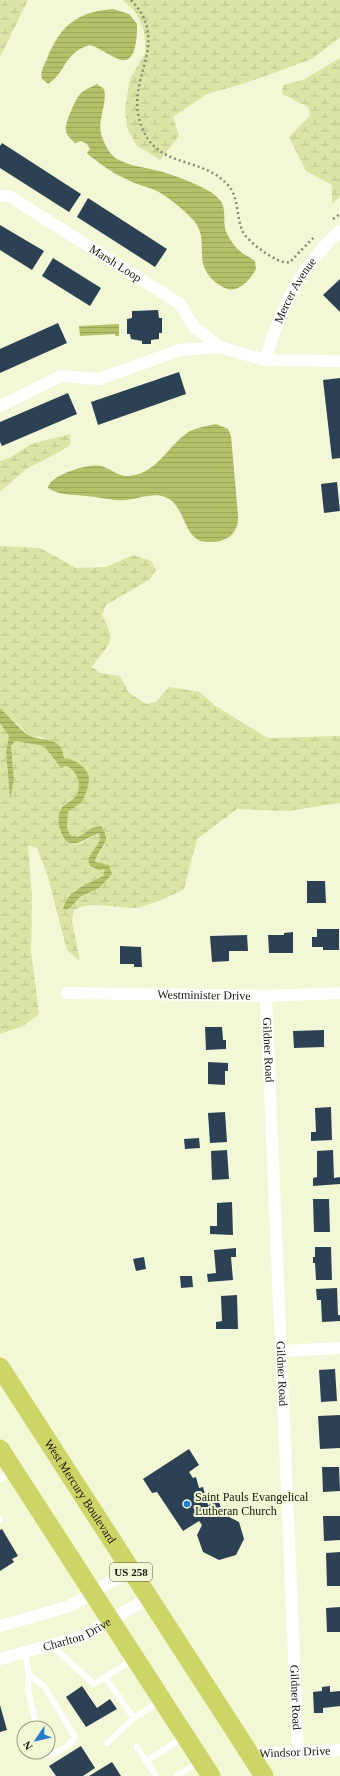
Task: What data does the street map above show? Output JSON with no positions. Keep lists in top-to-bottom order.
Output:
{
  "streets": {
    "main road": ["West Mercury Boulevard", "US 258"],
    "street": [
      "Marsh Loop",
      "Mercer Avenue",
      "Westminister Drive",
      "Gildner Road",
      "Charlton Drive",
      "Windsor Drive"
    ]
  },
  "crossings": [
    ["Marsh Loop", "Mercer Avenue"],
    ["Westminister Drive", "Gildner Road"],
    ["Gildner Road", "Windsor Drive"],
    ["West Mercury Boulevard", "Charlton Drive"],
    ["West Mercury Boulevard", "Windsor Drive"]
  ],
  "places": ["Saint Pauls Evangelical Lutheran Church"],
  "north": "bottom left"
}
